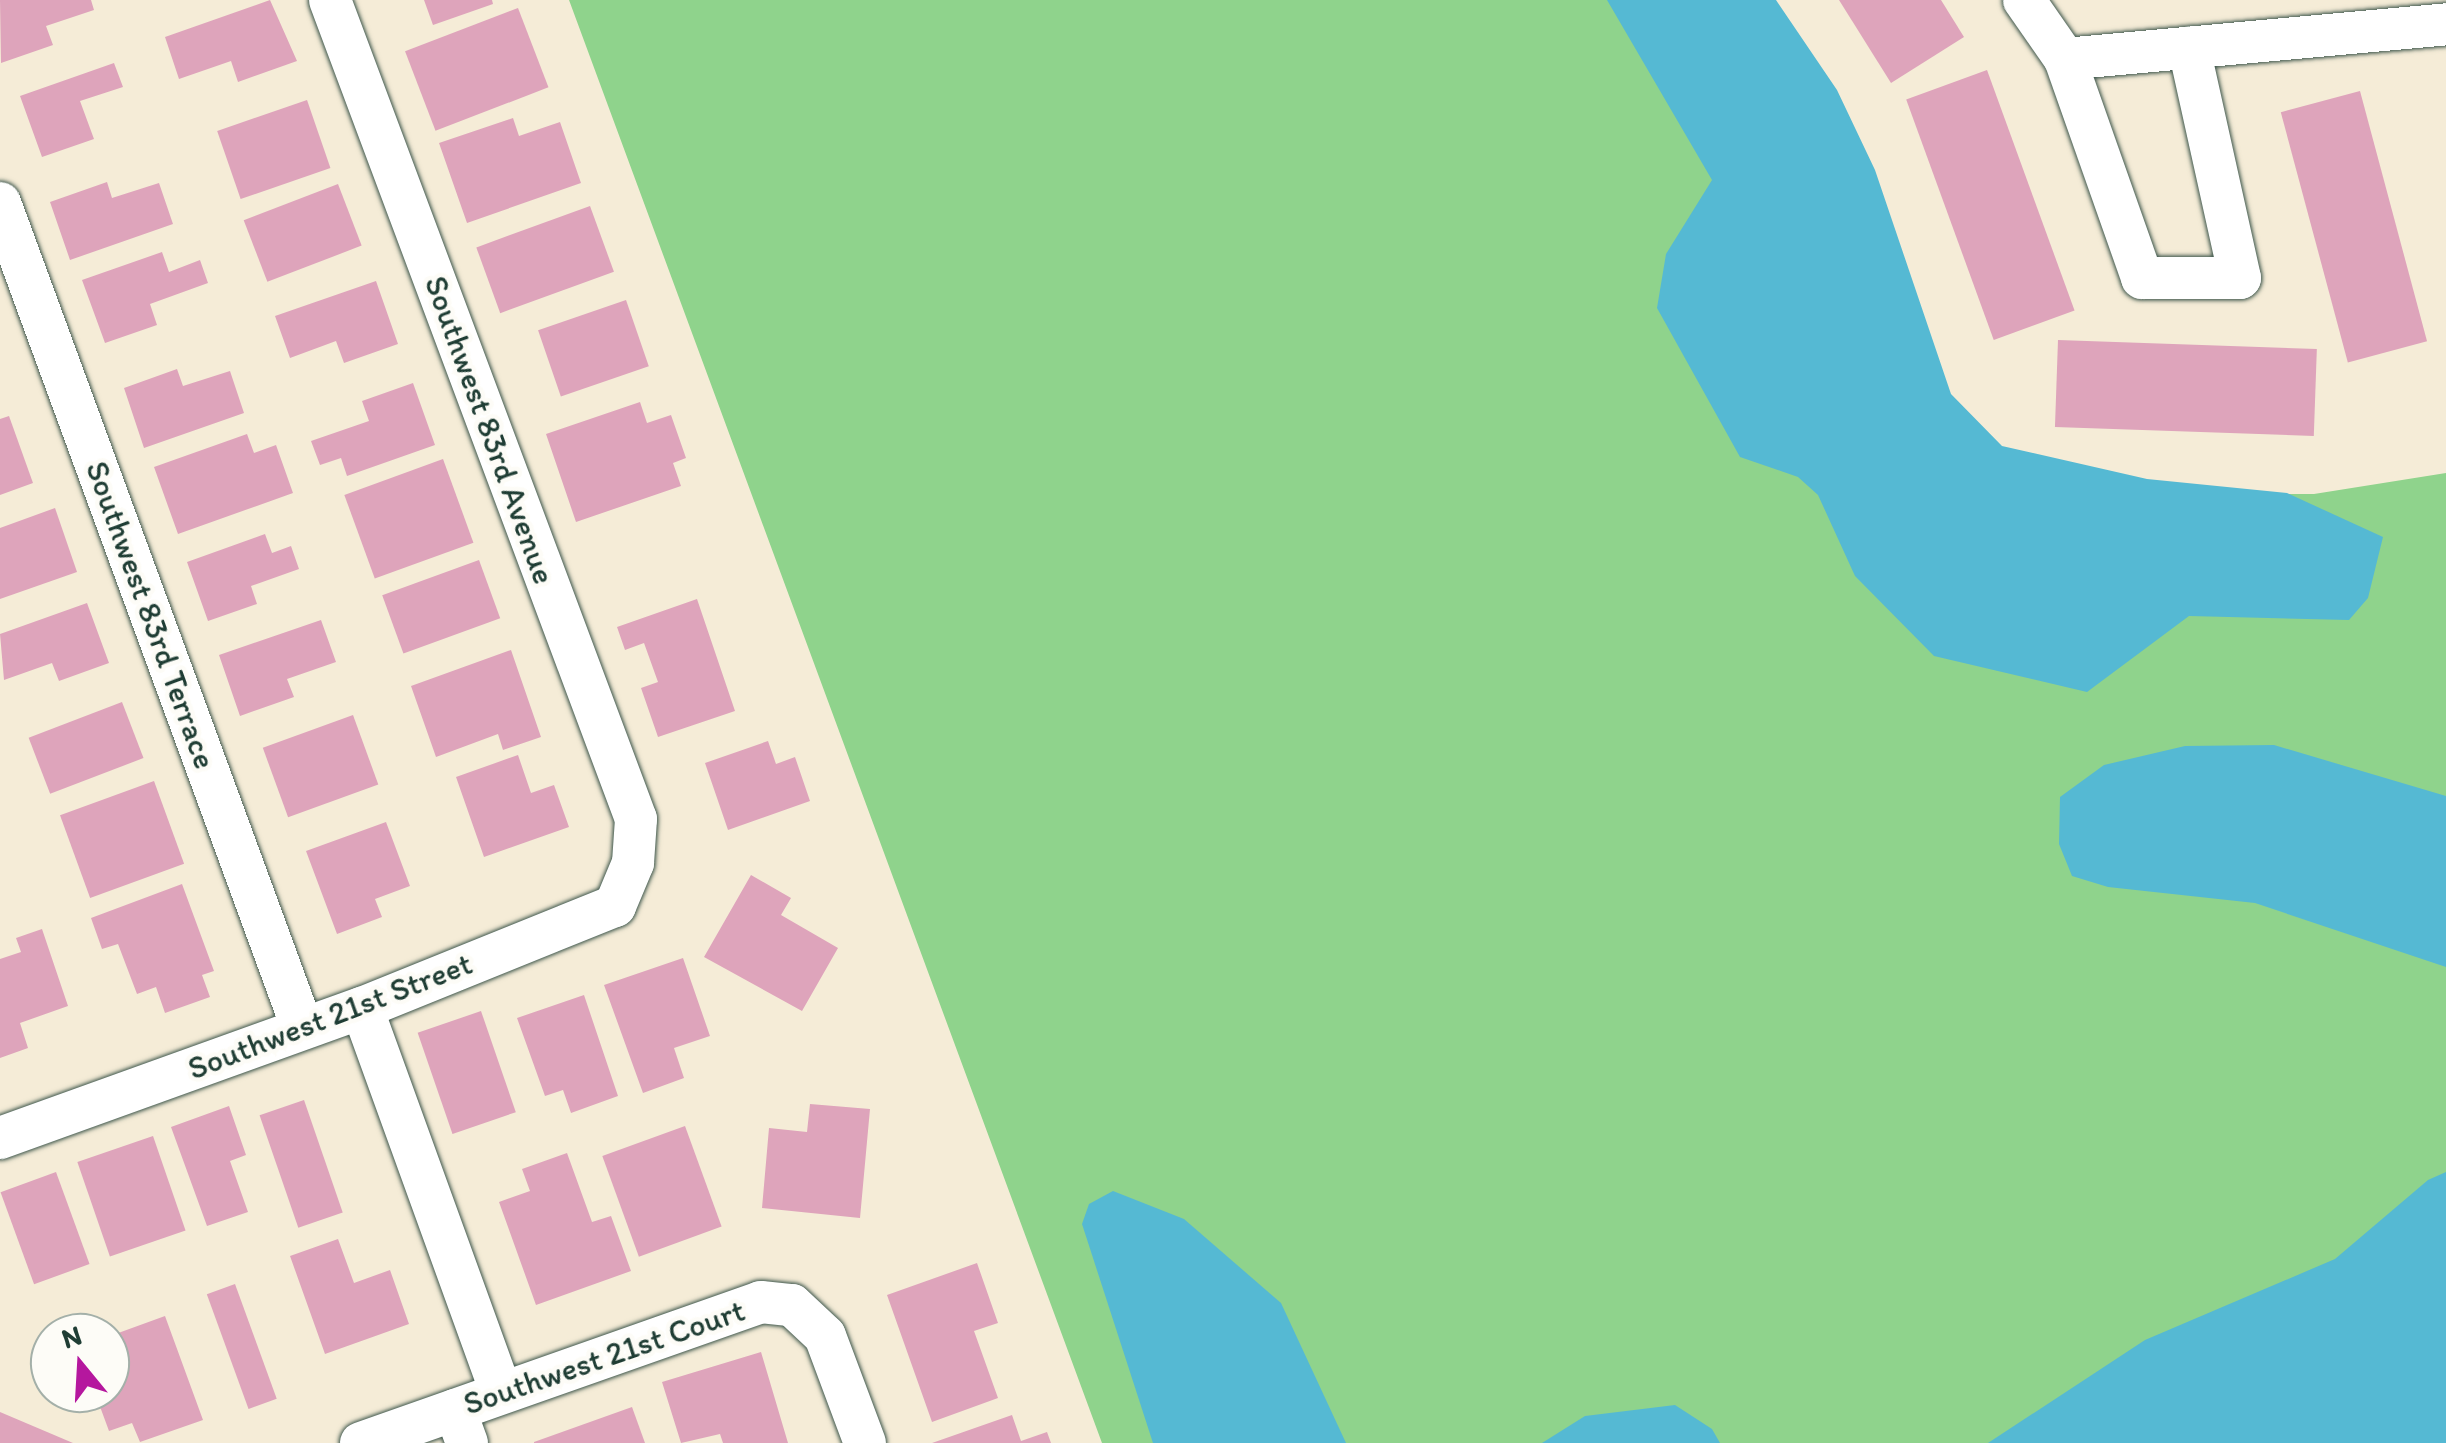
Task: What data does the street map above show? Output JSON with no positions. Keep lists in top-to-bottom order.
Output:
{
  "streets": {
    "street": [
      "Southwest 83rd Avenue",
      "Southwest 83rd Terrace",
      "Southwest 21st Street",
      "Southwest 21st Court"
    ]
  },
  "crossings": [
    ["Southwest 83rd Avenue", "Southwest 21st Street"],
    ["Southwest 83rd Terrace", "Southwest 21st Street"]
  ],
  "north": "top"
}
